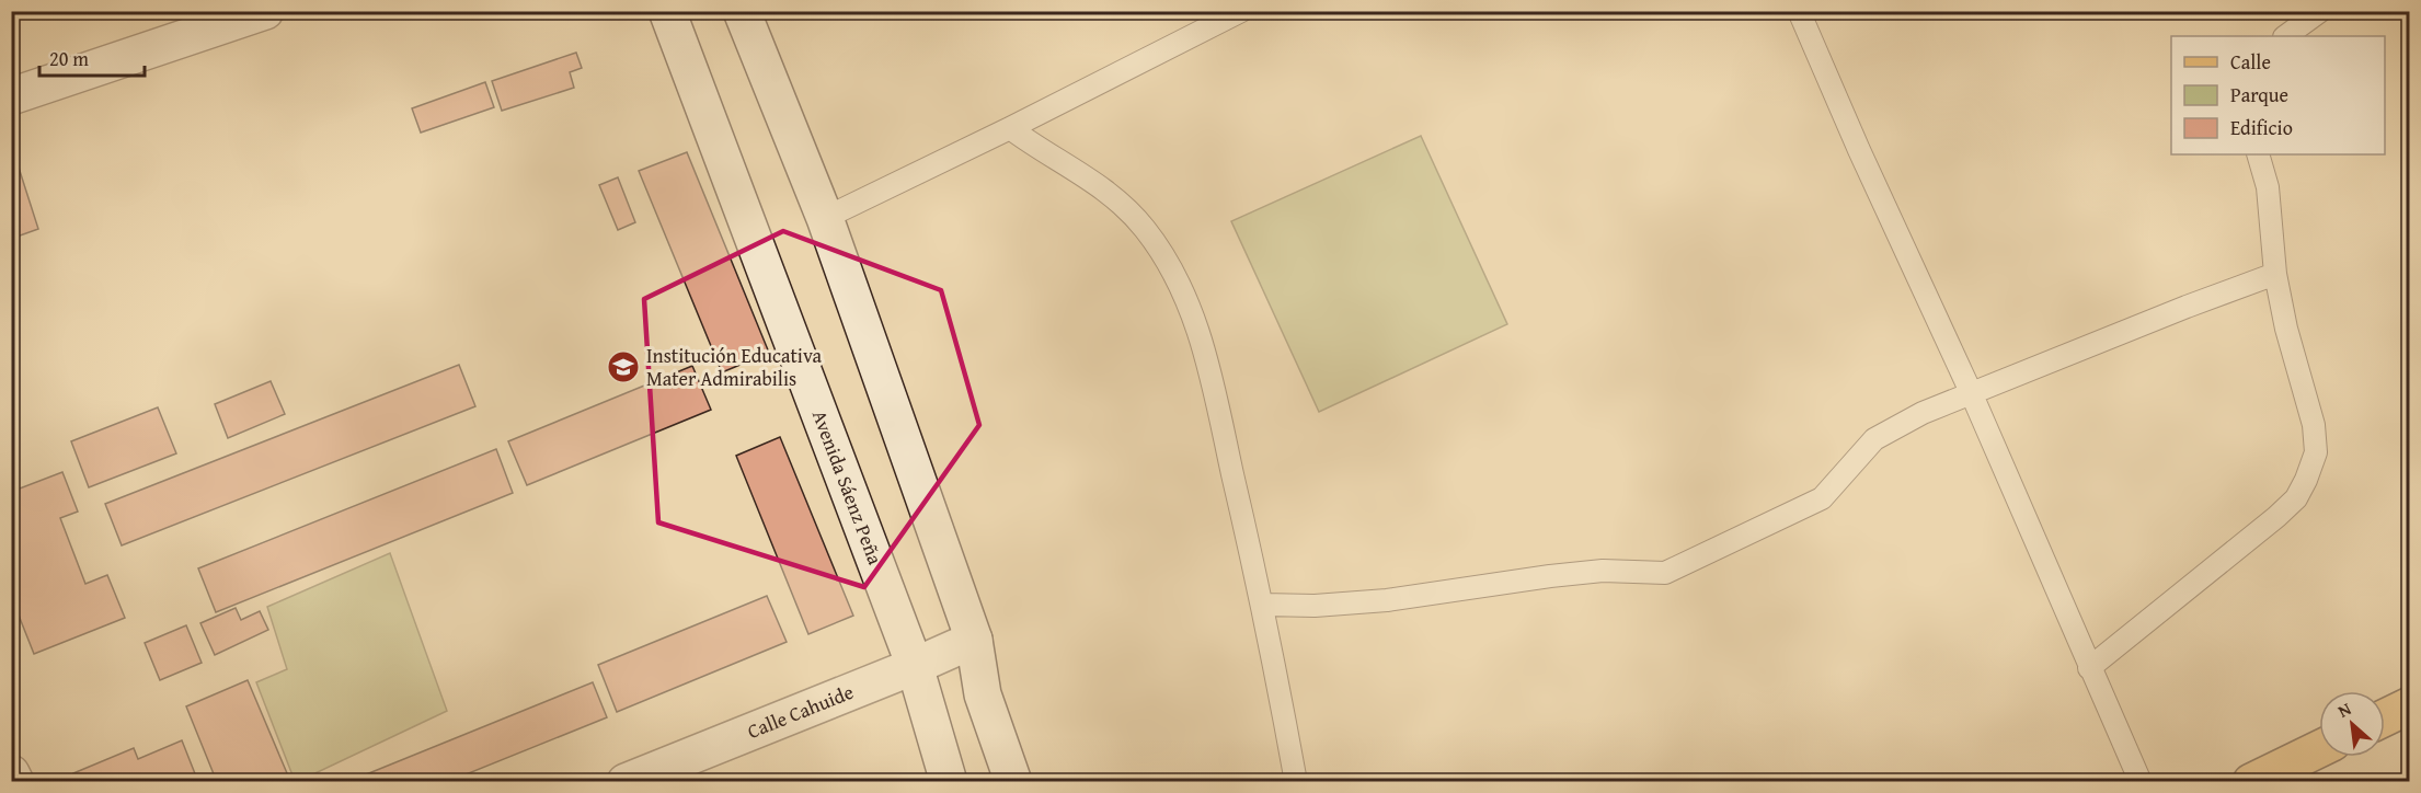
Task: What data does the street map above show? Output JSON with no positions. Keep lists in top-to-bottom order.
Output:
{
  "streets": {
    "street": ["Avenida Sáenz Peña", "Calle Cahuide"]
  },
  "crossings": [
    ["Avenida Sáenz Peña", "Calle Cahuide"]
  ],
  "places": {
    "school or university": ["Institución Educativa Mater Admirabilis"]
  },
  "legend": ["Calle", "Parque", "Edificio"],
  "scale_bar": "20 m",
  "north": "top left"
}
